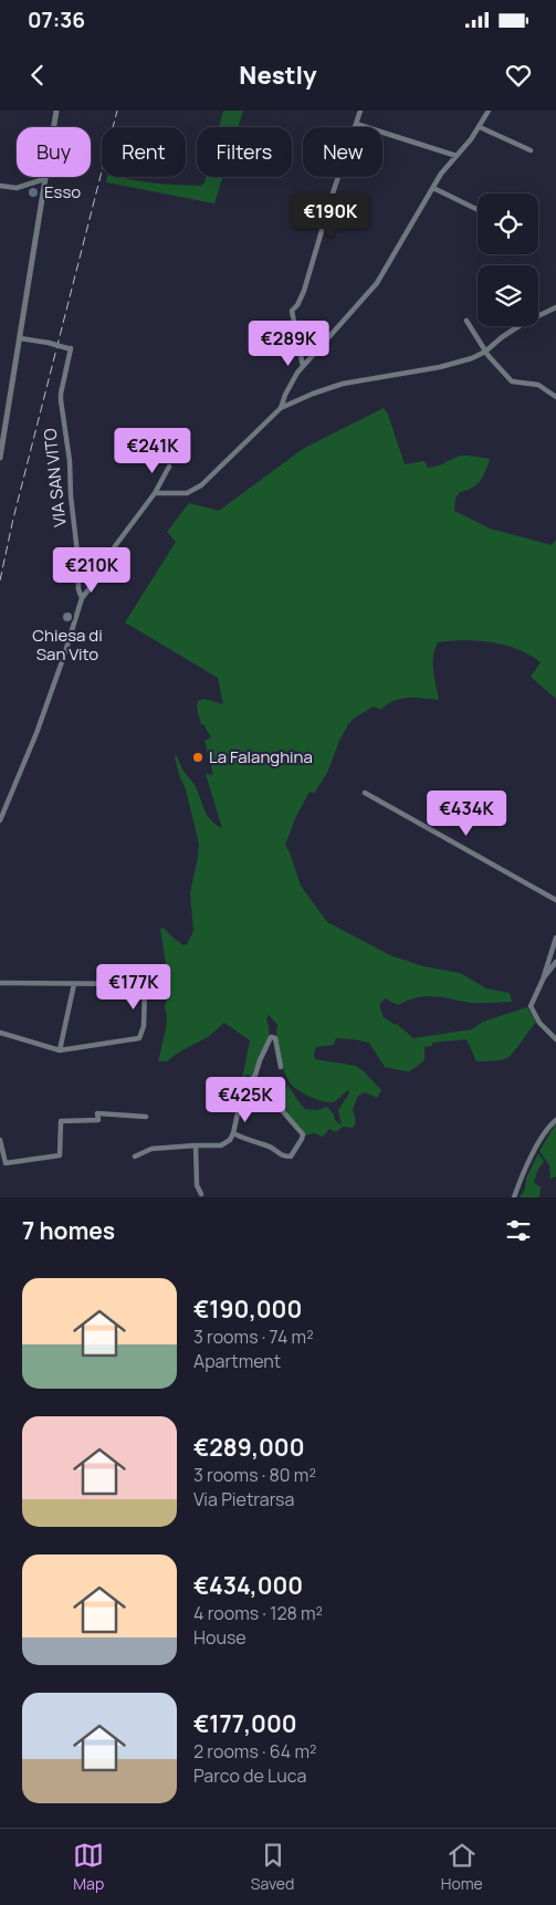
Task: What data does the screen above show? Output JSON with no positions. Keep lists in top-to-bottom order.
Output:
{
  "streets": {
    "street": ["VIA SAN VITO"]
  },
  "places": ["Esso", "Chiesa di San Vito", "La Falanghina"],
  "page": {
    "status": "07:36",
    "header": "Nestly",
    "chip": [
      "Buy",
      "Rent",
      "Filters",
      "New"
    ],
    "price": [
      "€190K",
      "€289K",
      "€241K",
      "€210K",
      "€434K",
      "€177K",
      "€425K"
    ],
    "heading": "7 homes",
    "list": [
      {
        "name": "€190,000",
        "note": "3 rooms · 74 m² · Apartment"
      },
      {
        "name": "€289,000",
        "note": "3 rooms · 80 m² · Via Pietrarsa"
      },
      {
        "name": "€434,000",
        "note": "4 rooms · 128 m² · House"
      },
      {
        "name": "€177,000",
        "note": "2 rooms · 64 m² · Parco de Luca"
      }
    ],
    "tabs": ["Map", "Saved", "Home"]
  }
}
